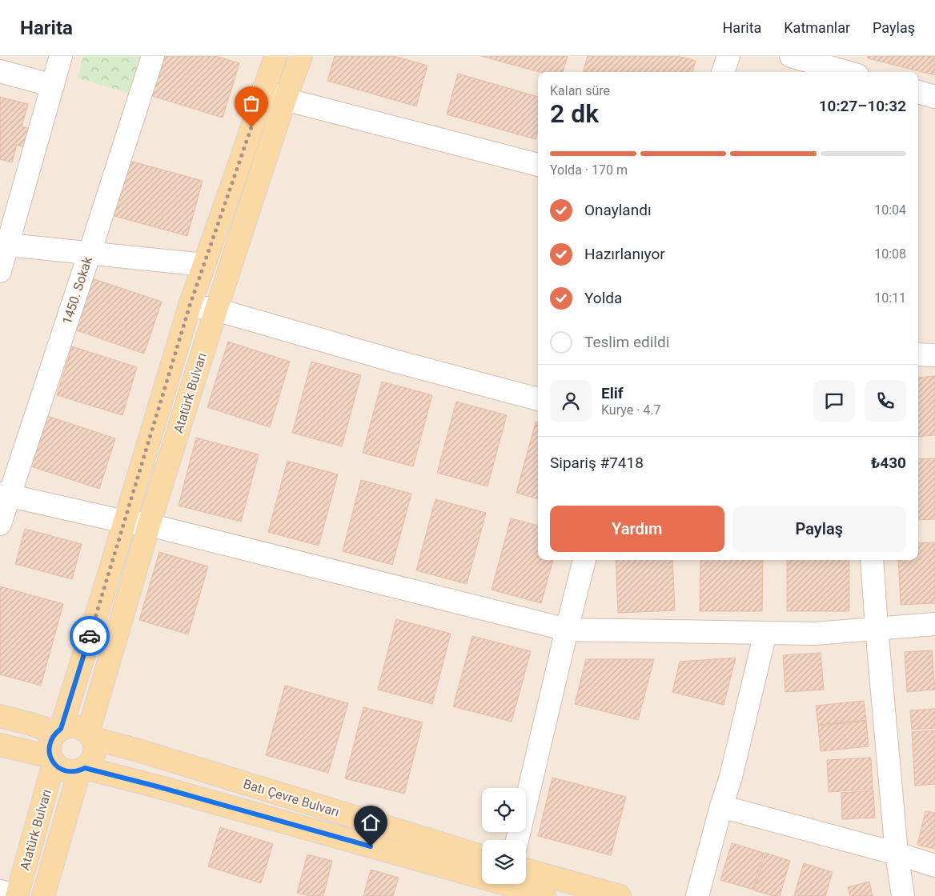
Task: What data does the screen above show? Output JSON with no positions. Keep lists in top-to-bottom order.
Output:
{
  "streets": {
    "main road": ["Atatürk Bulvarı", "Batı Çevre Bulvarı"],
    "street": ["1450. Sokak"]
  },
  "crossings": [
    ["Atatürk Bulvarı", "Batı Çevre Bulvarı"]
  ],
  "page": {
    "header": "Harita",
    "nav": ["Harita", "Katmanlar", "Paylaş"],
    "heading": ["2 dk", "Kalan süre", "10:27–10:32"],
    "panel": [
      "Elif",
      "Kurye · 4.7",
      "Sipariş #7418",
      "₺430"
    ],
    "bar": "Yolda · 170 m",
    "list": [
      ["Onaylandı", "10:04"],
      ["Hazırlanıyor", "10:08"],
      ["Yolda", "10:11"],
      "Teslim edildi"
    ],
    "buttons": ["Yardım", "Paylaş"]
  }
}
